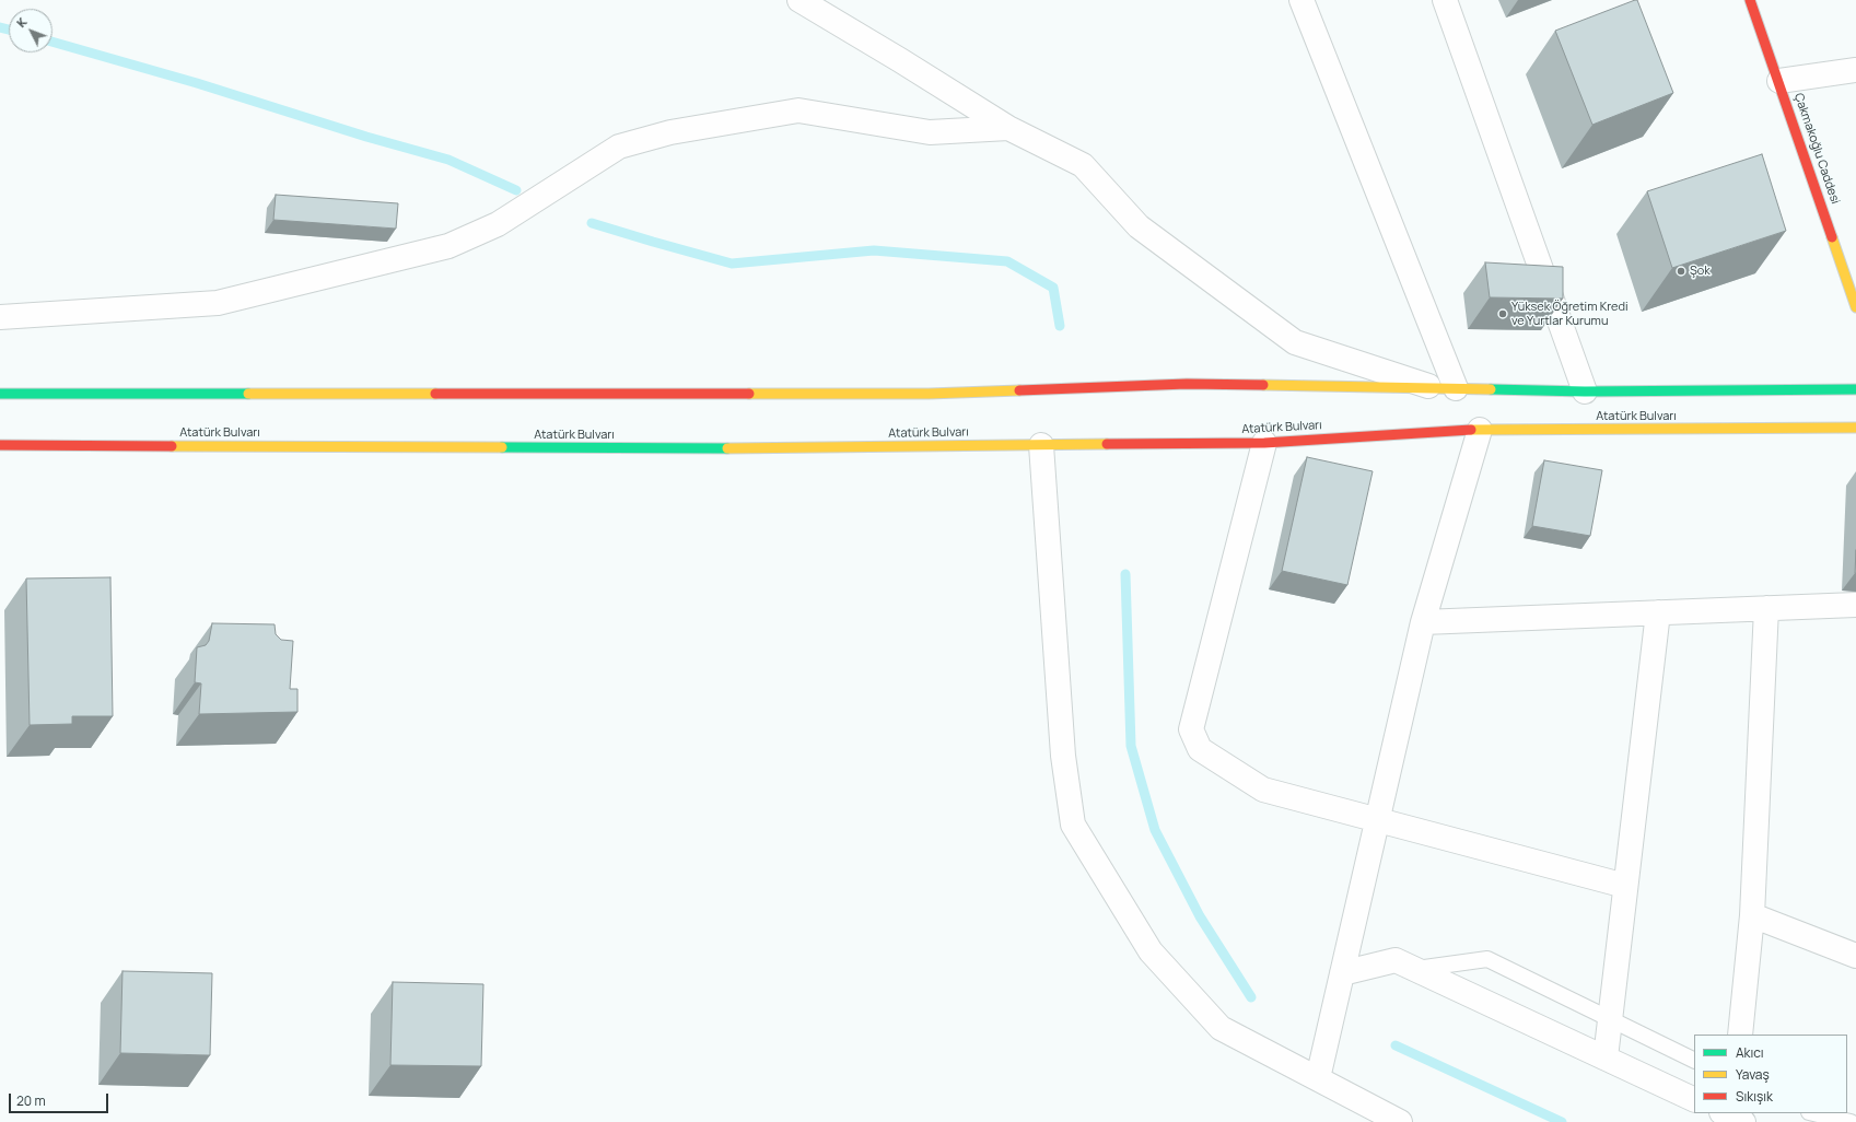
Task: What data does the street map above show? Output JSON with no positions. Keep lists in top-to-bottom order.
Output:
{
  "streets": {
    "main road": ["Çakmakoğlu Caddesi", "Atatürk Bulvarı"]
  },
  "places": ["Şok", "Yüksek Öğretim Kredi ve Yurtlar Kurumu"],
  "legend": ["Akıcı", "Yavaş", "Sıkışık"],
  "scale_bar": "20 m",
  "north": "top left"
}
